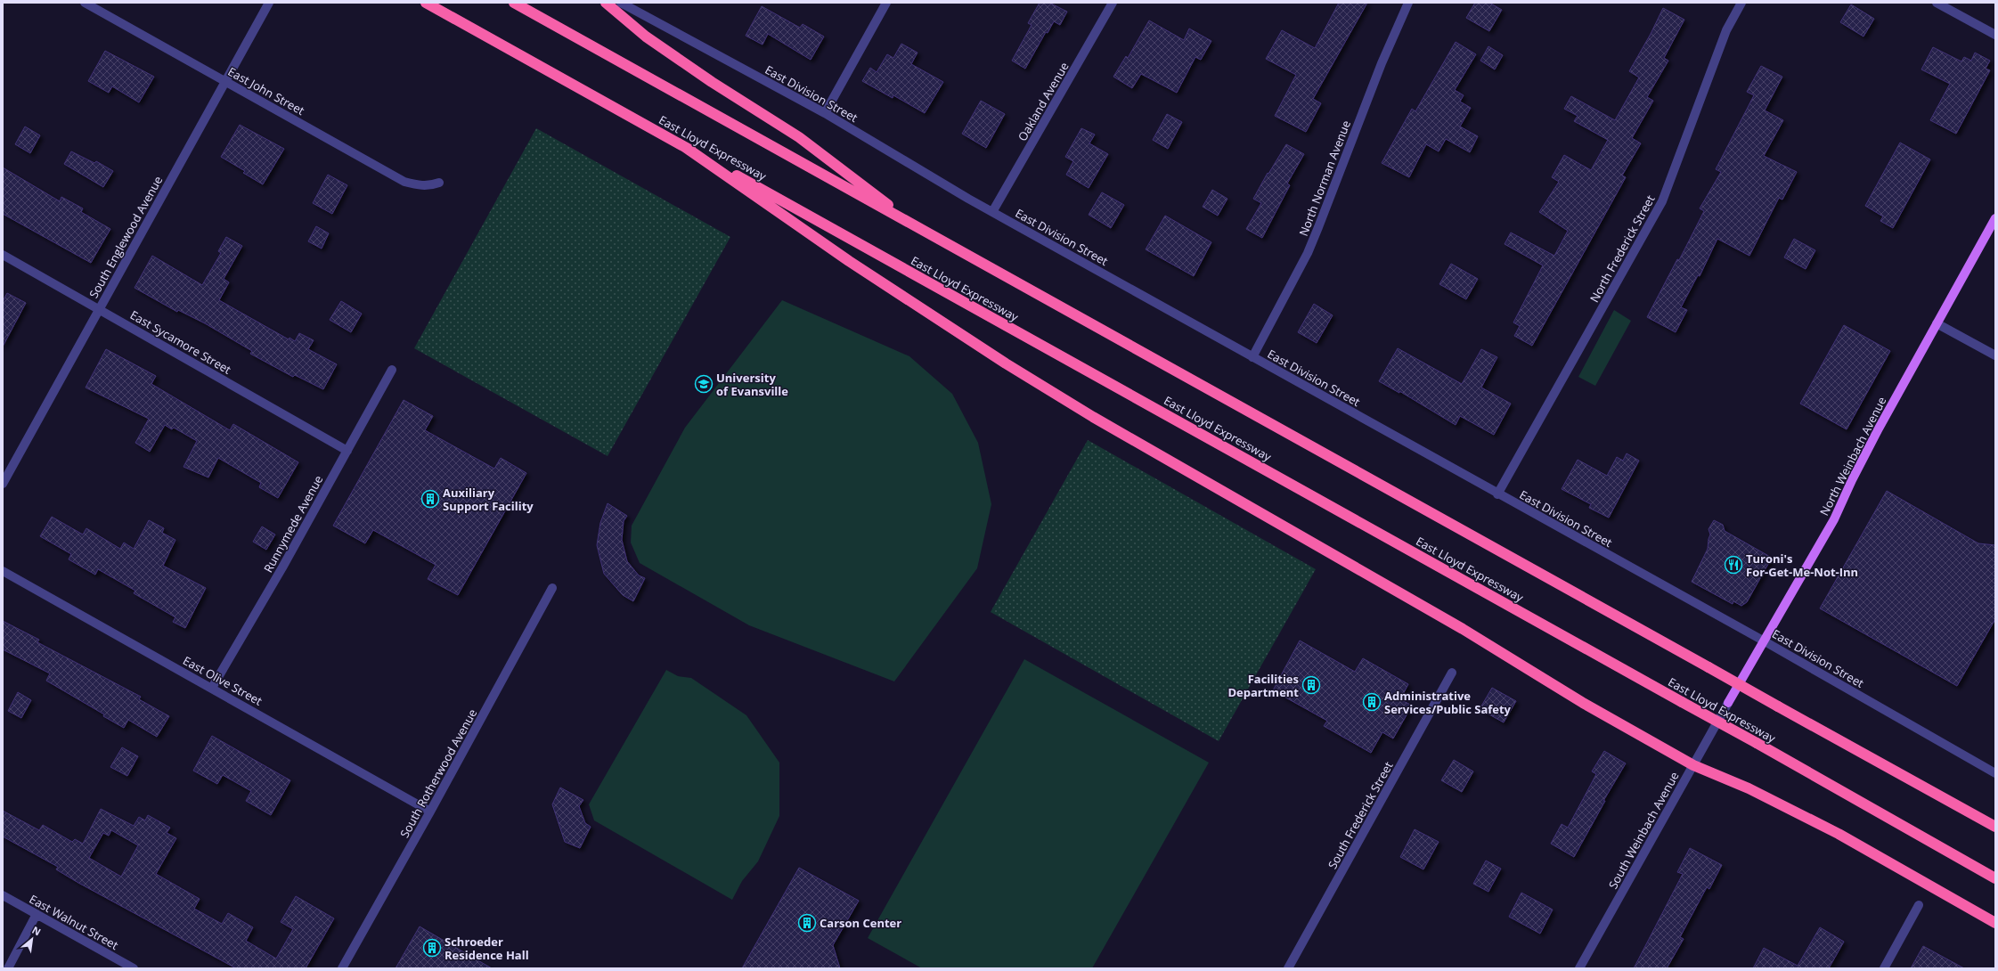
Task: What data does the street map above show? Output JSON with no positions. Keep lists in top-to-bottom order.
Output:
{
  "streets": {
    "highway": ["East Lloyd Expressway"],
    "main road": ["North Weinbach Avenue"],
    "street": [
      "East John Street",
      "East Division Street",
      "Oakland Avenue",
      "North Norman Avenue",
      "South Englewood Avenue",
      "North Frederick Street",
      "East Sycamore Street",
      "Runnymede Avenue",
      "East Olive Street",
      "South Rotherwood Avenue",
      "South Frederick Street",
      "South Weinbach Avenue",
      "East Walnut Street"
    ]
  },
  "crossings": [
    ["East John Street", "South Englewood Avenue"],
    ["East Division Street", "Oakland Avenue"],
    ["East Division Street", "North Norman Avenue"],
    ["East Division Street", "North Frederick Street"],
    ["East Division Street", "North Weinbach Avenue"],
    ["South Englewood Avenue", "East Sycamore Street"],
    ["East Sycamore Street", "Runnymede Avenue"],
    ["North Weinbach Avenue", "South Weinbach Avenue"],
    ["Runnymede Avenue", "East Olive Street"],
    ["East Olive Street", "South Rotherwood Avenue"]
  ],
  "places": {
    "school or university": ["University of Evansville"],
    "building": [
      "Auxiliary Support Facility",
      "Facilities Department",
      "Administrative Services/Public Safety",
      "Carson Center",
      "Schroeder Residence Hall"
    ],
    "restaurant": ["Turoni's For-Get-Me-Not-Inn"]
  },
  "north": "top right"
}
